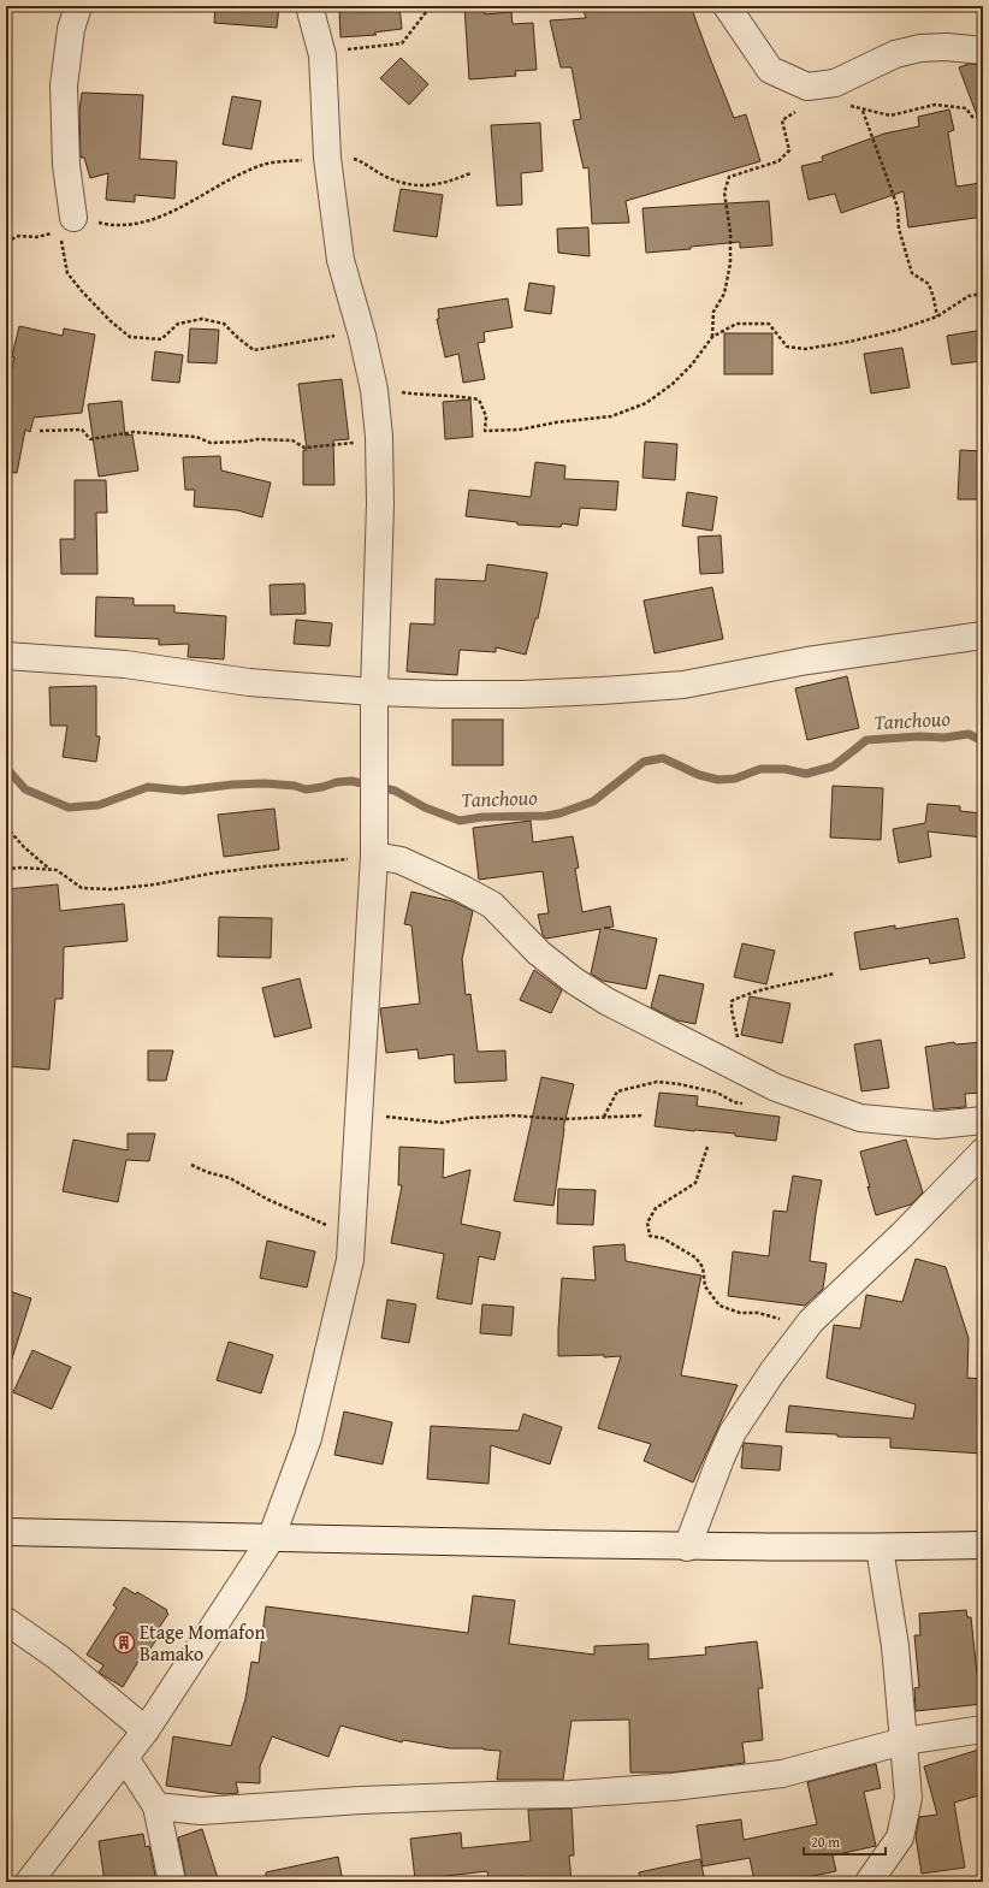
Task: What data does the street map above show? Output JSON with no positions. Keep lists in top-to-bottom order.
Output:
{
  "water": ["Tanchouo"],
  "places": {
    "building": ["Etage Momafon Bamako"]
  },
  "scale_bar": "20 m"
}
